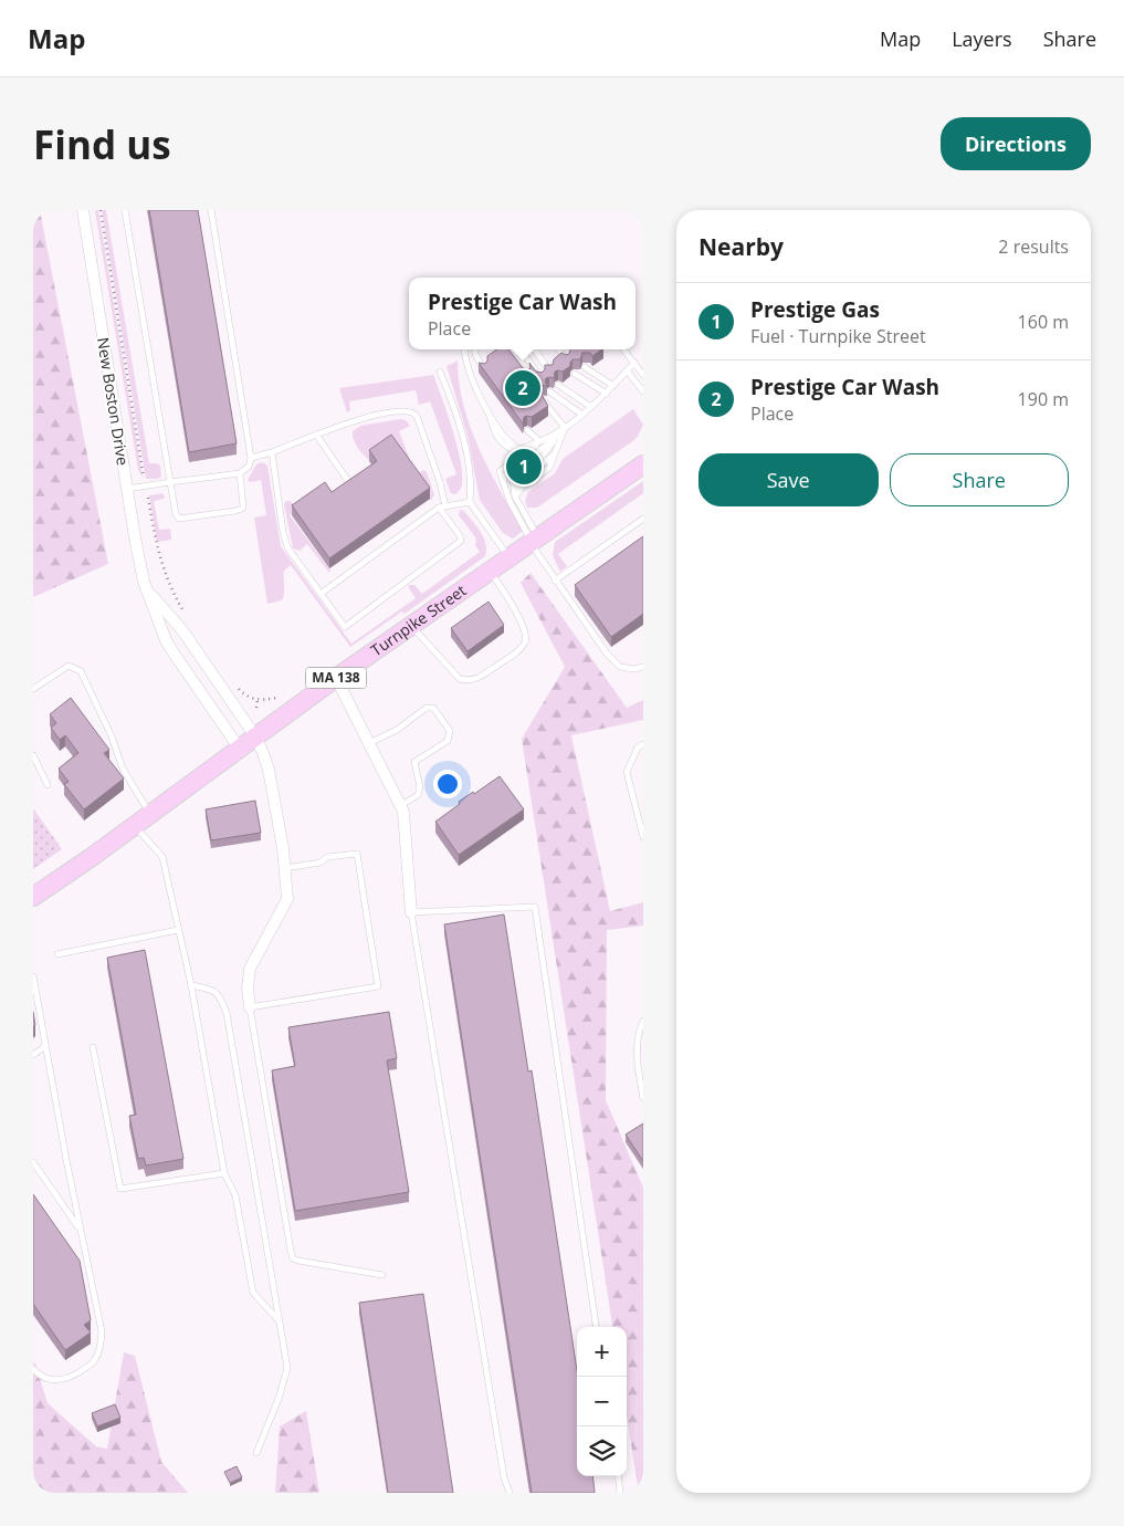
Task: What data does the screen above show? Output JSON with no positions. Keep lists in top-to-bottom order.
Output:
{
  "streets": {
    "main road": ["Turnpike Street", "MA 138"],
    "street": ["New Boston Drive"]
  },
  "crossings": [
    ["New Boston Drive", "Turnpike Street"]
  ],
  "page": {
    "header": "Map",
    "nav": ["Map", "Layers", "Share"],
    "buttons": [
      "Directions",
      ["Save", "Share"]
    ],
    "title": "Find us",
    "heading": ["Nearby", "2 results"],
    "popup": ["Prestige Car Wash", "Place"],
    "list": [
      {
        "mark": "1",
        "name": "Prestige Gas",
        "note": "Fuel · Turnpike Street",
        "value": "160 m"
      },
      {
        "mark": "2",
        "name": "Prestige Car Wash",
        "note": "Place",
        "value": "190 m"
      }
    ],
    "pins": ["2", "1"],
    "map_buttons": ["+", "−"]
  }
}
